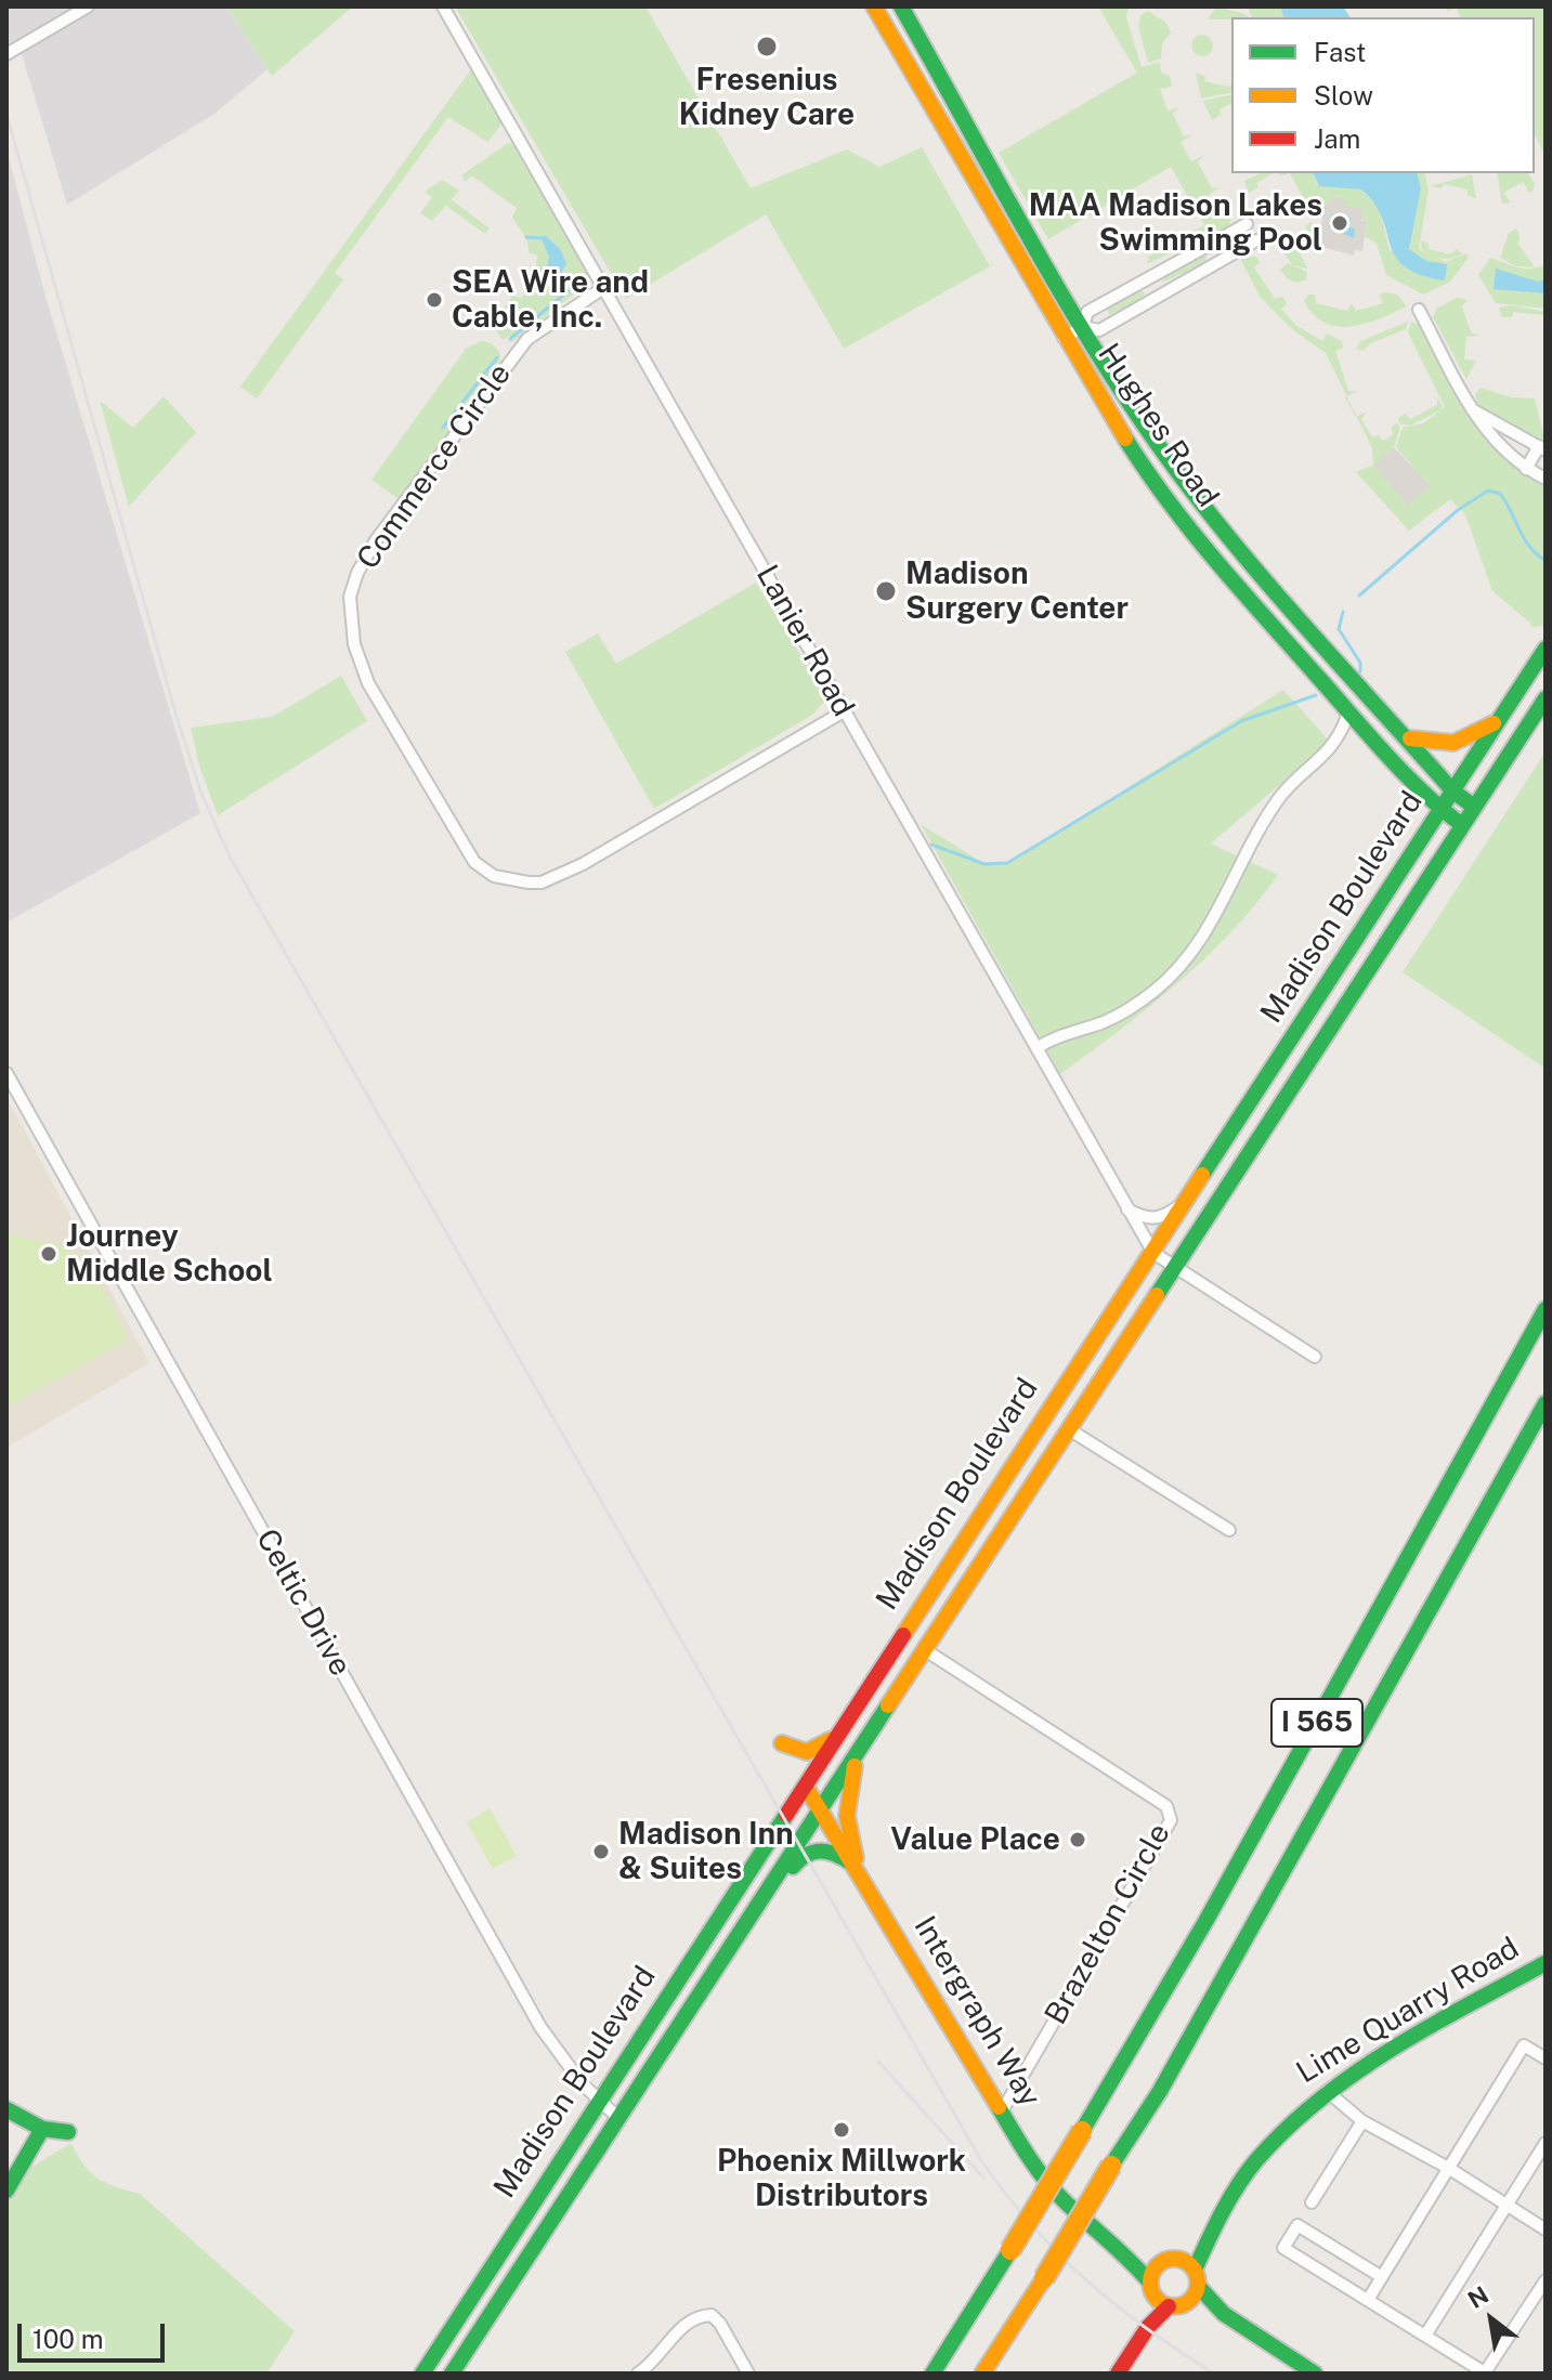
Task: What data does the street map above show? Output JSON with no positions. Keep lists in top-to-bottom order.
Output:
{
  "streets": {
    "main road": [
      "Hughes Road",
      "Madison Boulevard",
      "I 565",
      "Lime Quarry Road",
      "Intergraph Way"
    ],
    "street": [
      "Commerce Circle",
      "Lanier Road",
      "Celtic Drive",
      "Brazelton Circle"
    ]
  },
  "crossings": [
    ["Hughes Road", "Madison Boulevard"],
    ["Commerce Circle", "Lanier Road"],
    ["Lanier Road", "Madison Boulevard"],
    ["Madison Boulevard", "Celtic Drive"],
    ["Madison Boulevard", "Brazelton Circle"],
    ["Madison Boulevard", "Intergraph Way"],
    ["Brazelton Circle", "Intergraph Way"],
    ["Lime Quarry Road", "Intergraph Way"]
  ],
  "places": [
    "Fresenius Kidney Care",
    "MAA Madison Lakes Swimming Pool",
    "SEA Wire and Cable, Inc.",
    "Madison Surgery Center",
    "Journey Middle School",
    "Value Place",
    "Madison Inn & Suites",
    "Phoenix Millwork Distributors"
  ],
  "legend": ["Fast", "Slow", "Jam"],
  "scale_bar": "100 m",
  "north": "top left"
}
